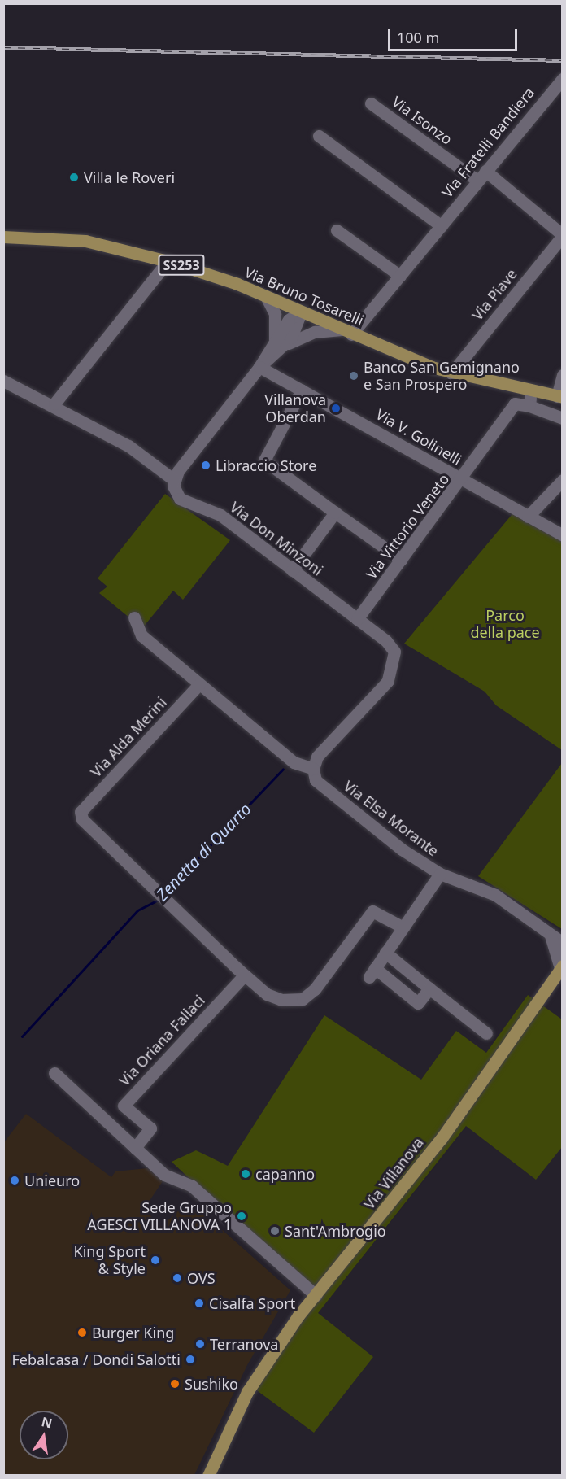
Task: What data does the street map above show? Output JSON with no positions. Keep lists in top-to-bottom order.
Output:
{
  "streets": {
    "main road": ["SS253", "Via Bruno Tosarelli", "Via Villanova"],
    "street": [
      "Via Isonzo",
      "Via Fratelli Bandiera",
      "Via Piave",
      "Via V. Golinelli",
      "Via Vittorio Veneto",
      "Via Don Minzoni",
      "Via Alda Merini",
      "Via Elsa Morante",
      "Via Oriana Fallaci"
    ]
  },
  "crossings": [
    ["Via Isonzo", "Via Fratelli Bandiera"],
    ["Via Isonzo", "Via Piave"],
    ["Via Fratelli Bandiera", "Via Bruno Tosarelli"],
    ["Via Piave", "Via Bruno Tosarelli"],
    ["Via V. Golinelli", "Via Vittorio Veneto"],
    ["Via Vittorio Veneto", "Via Don Minzoni"],
    ["Via Don Minzoni", "Via Elsa Morante"],
    ["Via Alda Merini", "Via Elsa Morante"],
    ["Via Alda Merini", "Via Oriana Fallaci"]
  ],
  "water": ["Zenetta di Quarto"],
  "parks": ["Parco della pace"],
  "places": [
    "Villa le Roveri",
    "Banco San Gemignano e San Prospero",
    "Villanova Oberdan",
    "Libraccio Store",
    "capanno",
    "Unieuro",
    "Sede Gruppo AGESCI VILLANOVA 1",
    "Sant'Ambrogio",
    "King Sport & Style",
    "OVS",
    "Cisalfa Sport",
    "Burger King",
    "Terranova",
    "Febalcasa / Dondi Salotti",
    "Sushiko"
  ],
  "scale_bar": "100 m",
  "north": "top"
}
